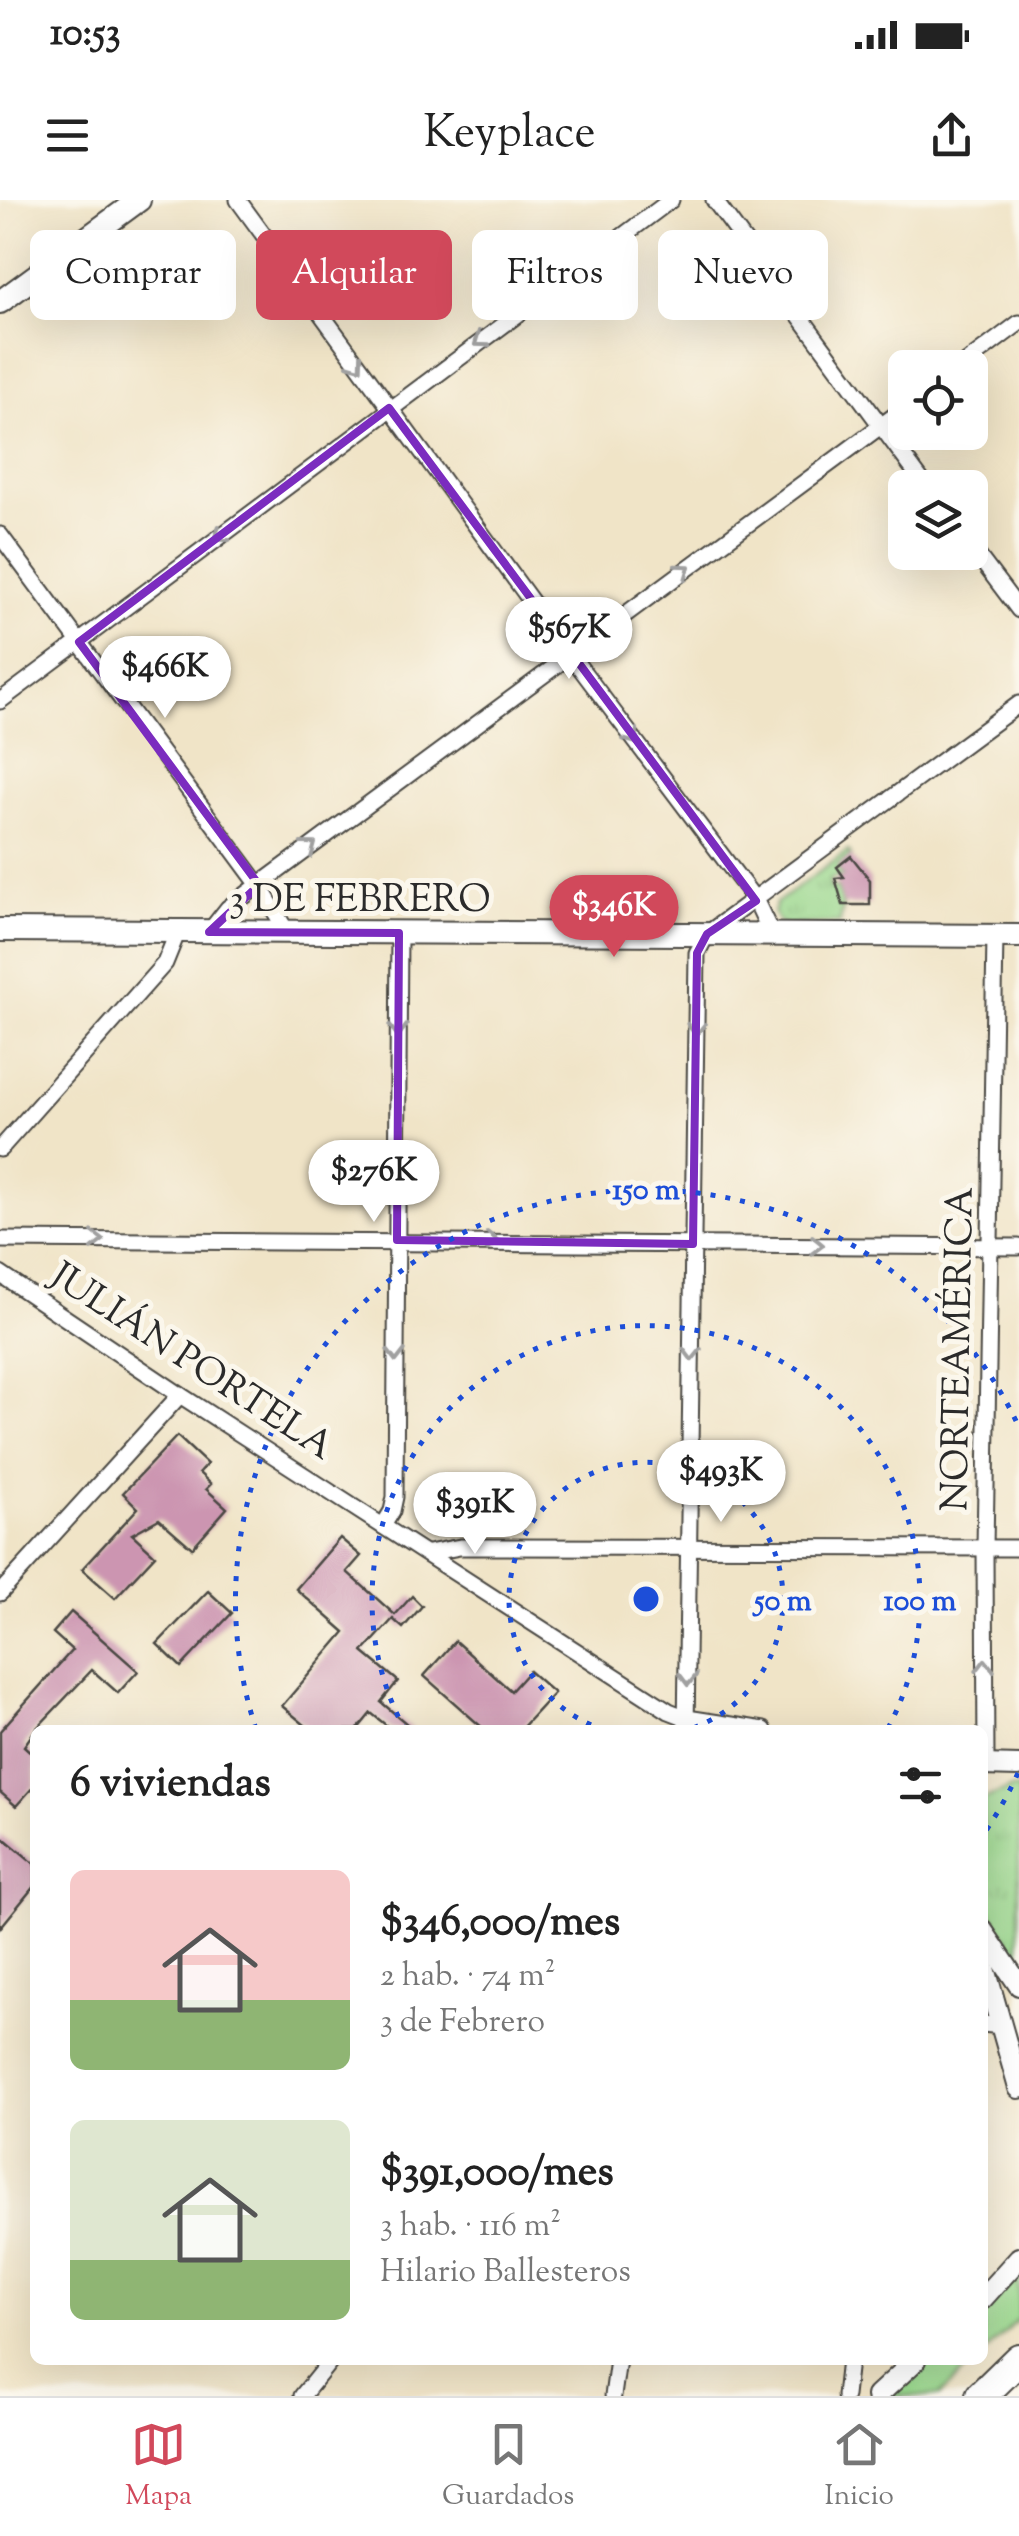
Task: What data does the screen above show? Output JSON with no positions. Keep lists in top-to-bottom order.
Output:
{
  "streets": {
    "main road": ["3 DE FEBRERO"],
    "street": ["NORTEAMÉRICA", "JULIÁN PORTELA"]
  },
  "crossings": [
    ["3 DE FEBRERO", "NORTEAMÉRICA"]
  ],
  "page": {
    "status": "10:53",
    "header": "Keyplace",
    "chip": [
      "Comprar",
      "Alquilar",
      "Filtros",
      "Nuevo"
    ],
    "price": [
      "$567K",
      "$466K",
      "$346K",
      "$276K",
      "$493K",
      "$391K"
    ],
    "heading": "6 viviendas",
    "list": [
      {
        "name": "$346,000/mes",
        "note": "2 hab. · 74 m² · 3 de Febrero"
      },
      {
        "name": "$391,000/mes",
        "note": "3 hab. · 116 m² · Hilario Ballesteros"
      }
    ],
    "tabs": ["Mapa", "Guardados", "Inicio"]
  },
  "rings": ["150 m", "50 m", "100 m"]
}
